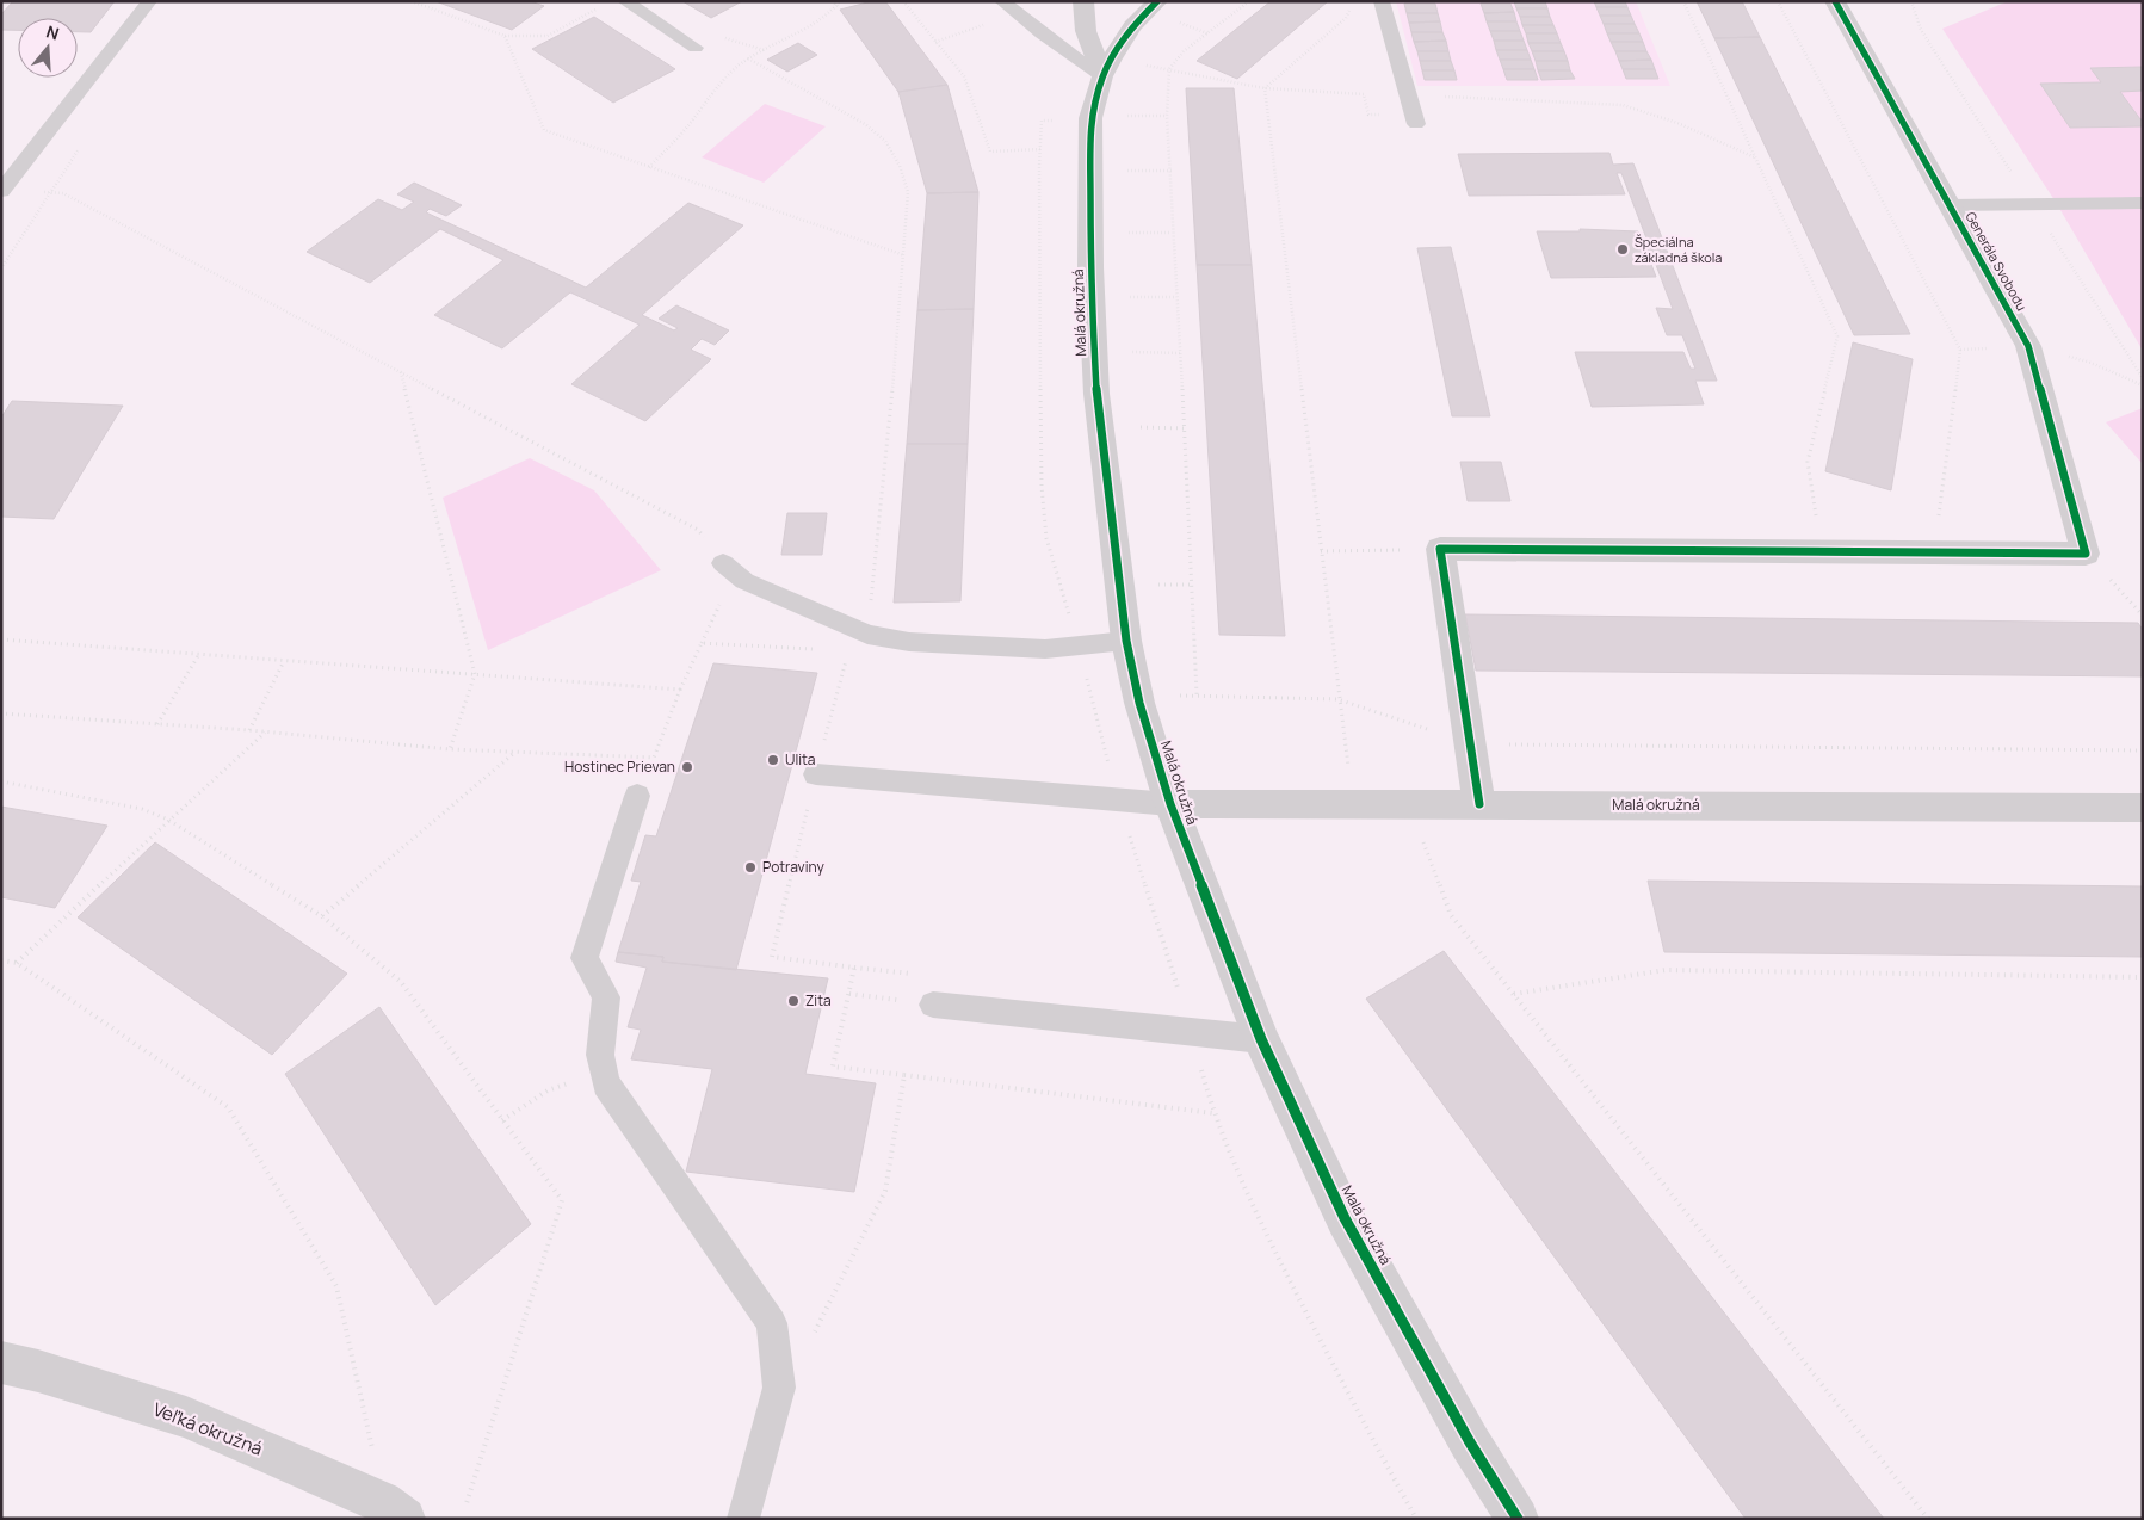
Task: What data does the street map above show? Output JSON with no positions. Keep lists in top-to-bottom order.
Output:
{
  "streets": {
    "street": ["Generála Svobodu", "Malá okružná", "Veľká okružná"]
  },
  "places": [
    "Špeciálna základná škola",
    "Ulita",
    "Hostinec Prievan",
    "Potraviny",
    "Zita"
  ],
  "north": "top"
}
